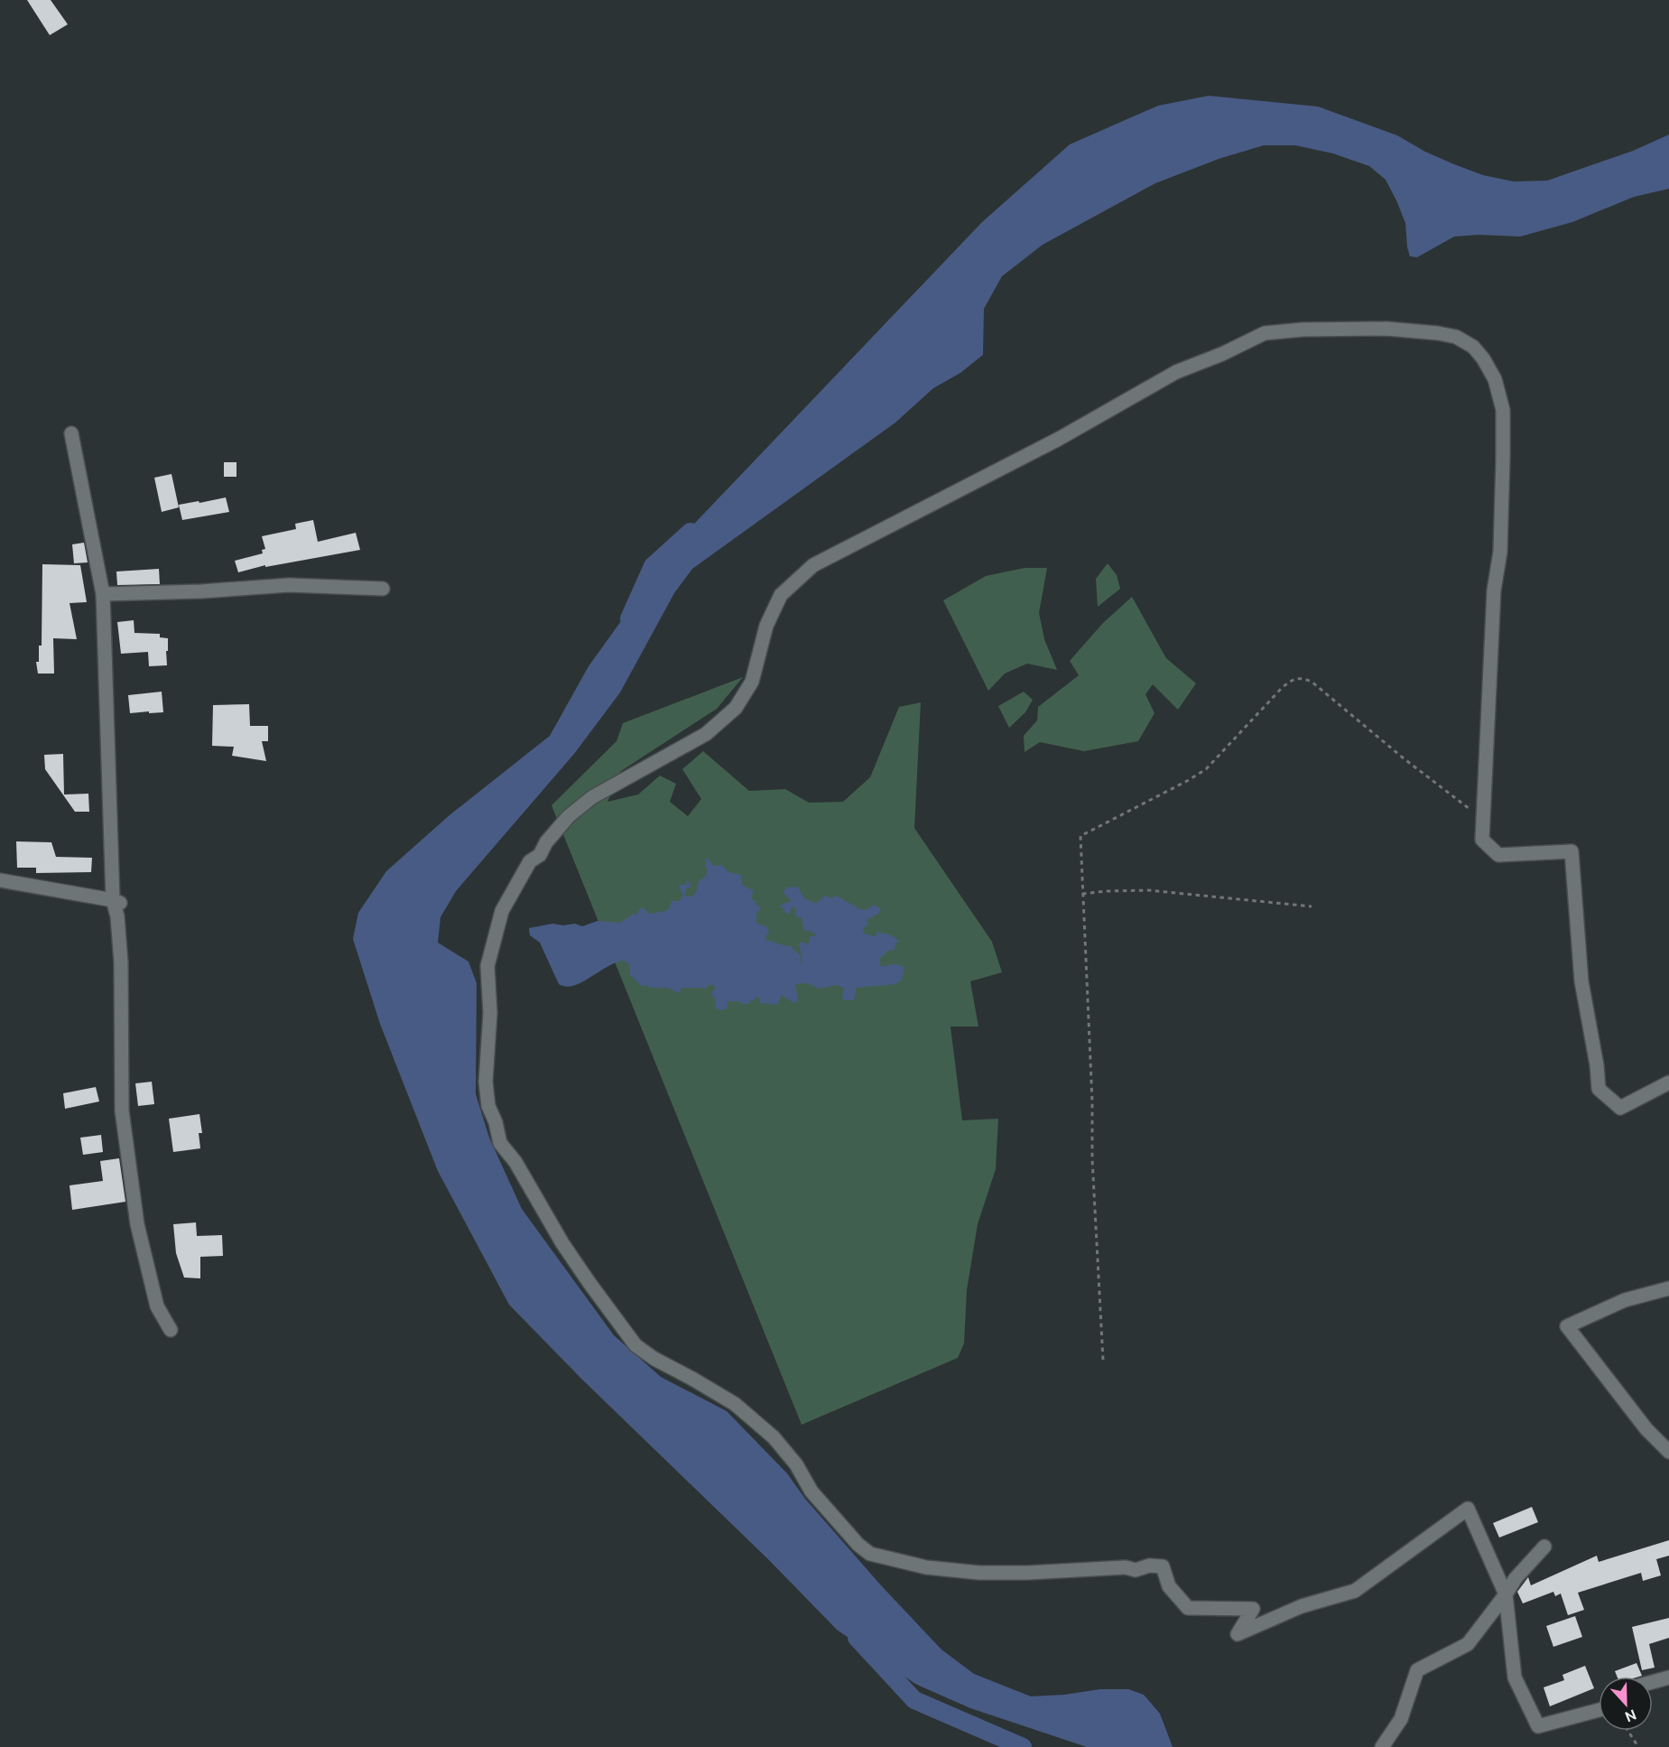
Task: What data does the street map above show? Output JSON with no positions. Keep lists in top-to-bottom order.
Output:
{
  "north": "bottom"
}
